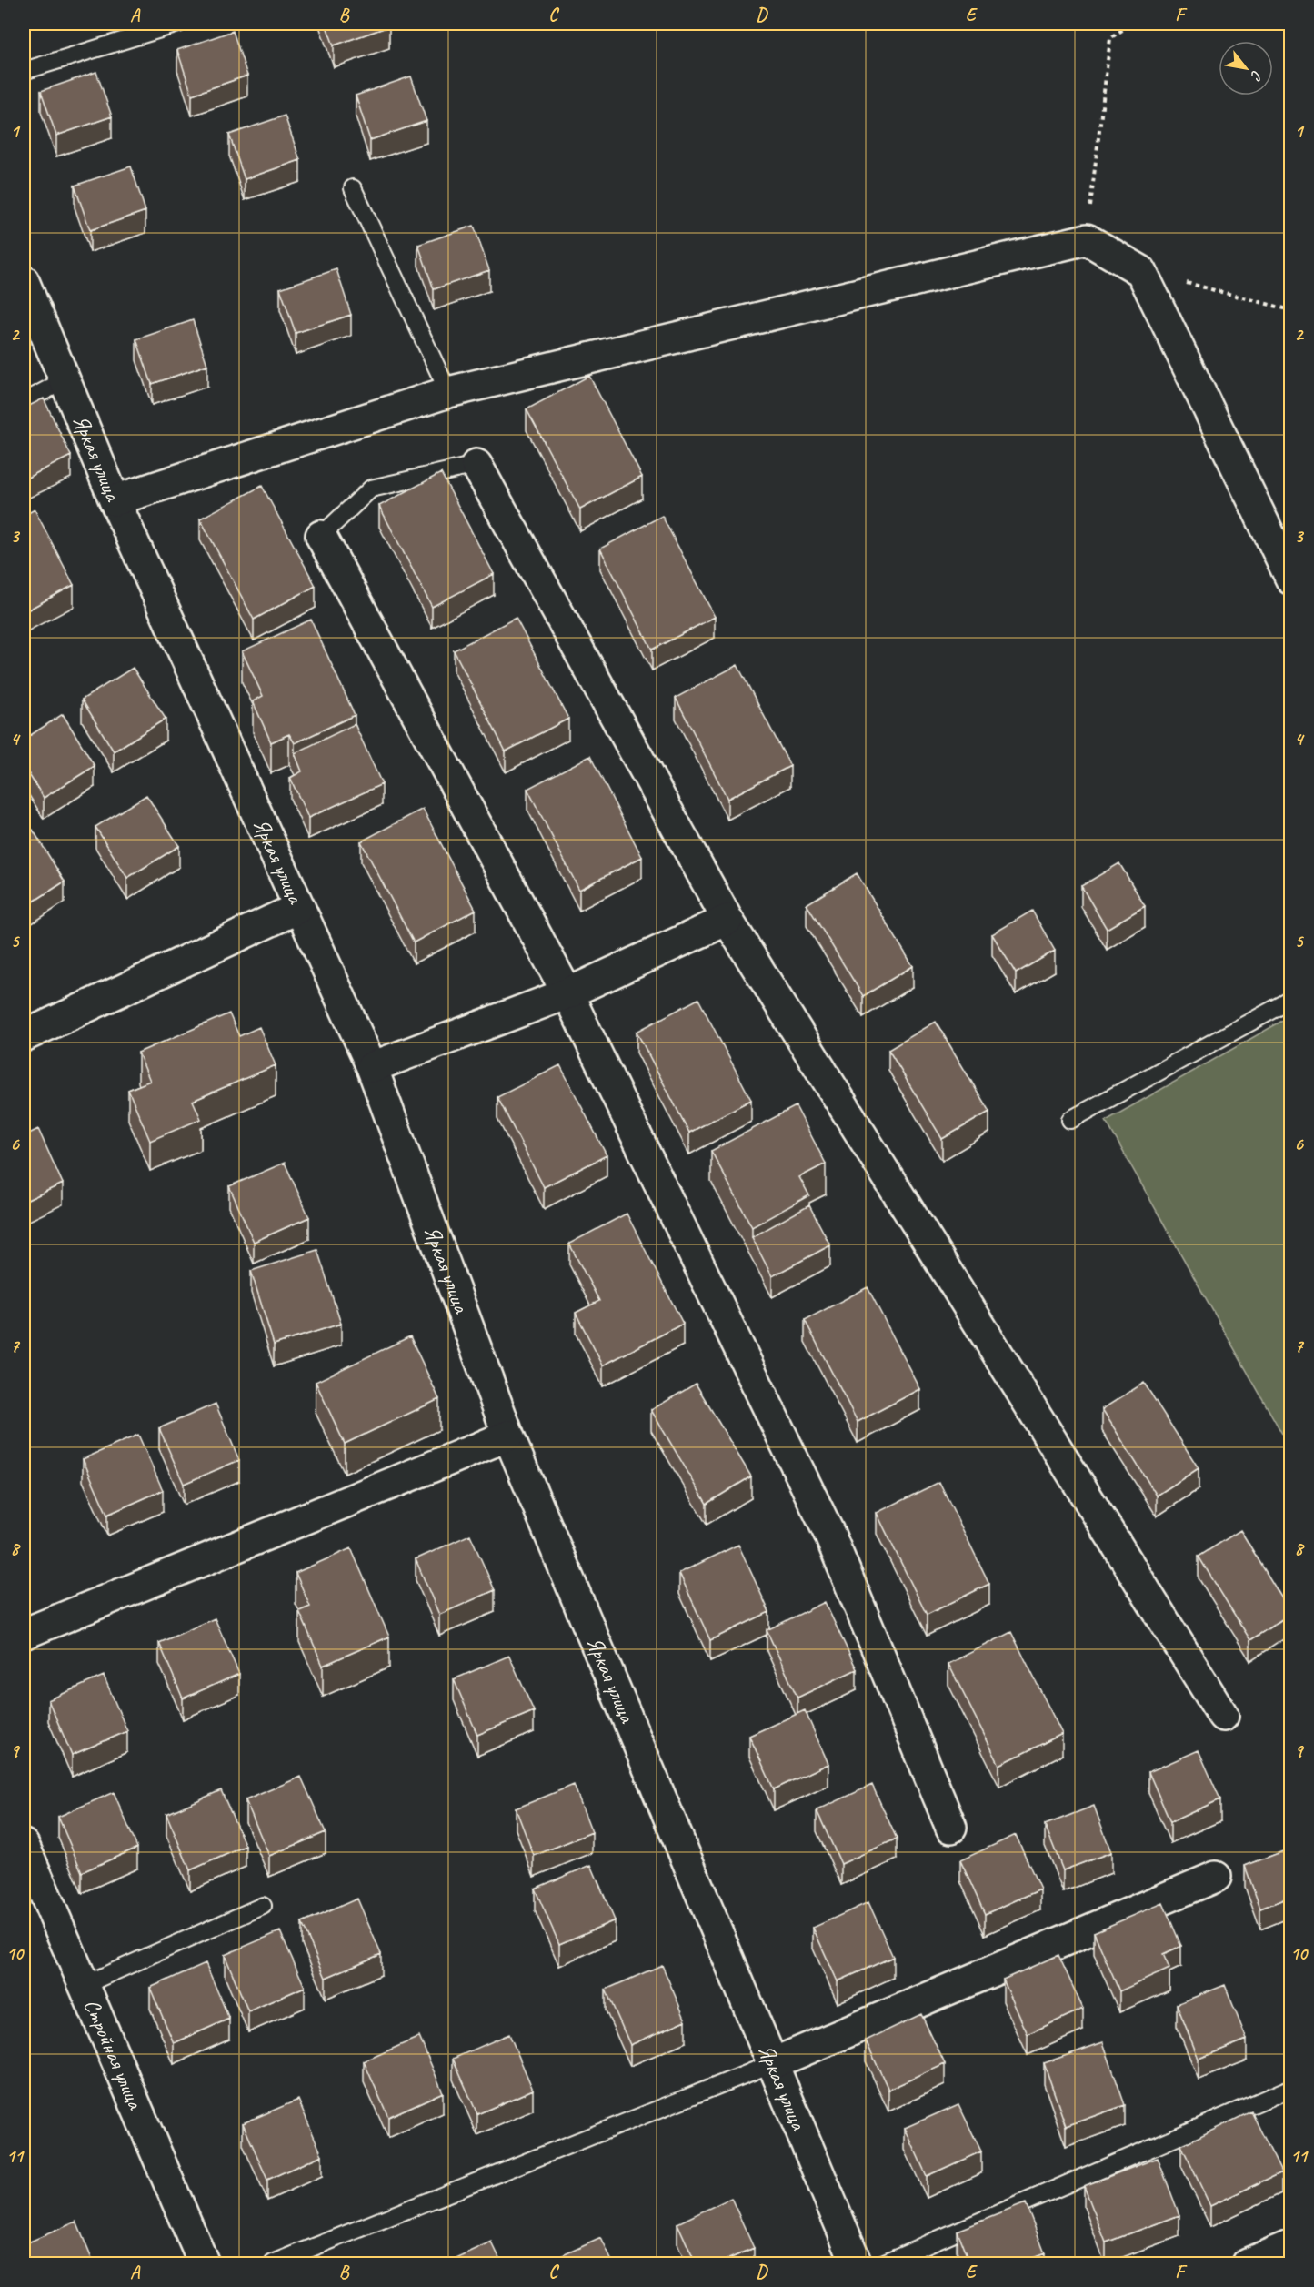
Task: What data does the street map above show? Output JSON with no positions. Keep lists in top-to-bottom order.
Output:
{
  "streets": {
    "street": ["Яркая улица", "Стройная улица"]
  },
  "north": "bottom right",
  "grid": {
    "columns": [
      "A",
      "B",
      "C",
      "D",
      "E",
      "F"
    ],
    "rows": [
      "1",
      "2",
      "3",
      "4",
      "5",
      "6",
      "7",
      "8",
      "9",
      "10",
      "11"
    ]
  }
}
